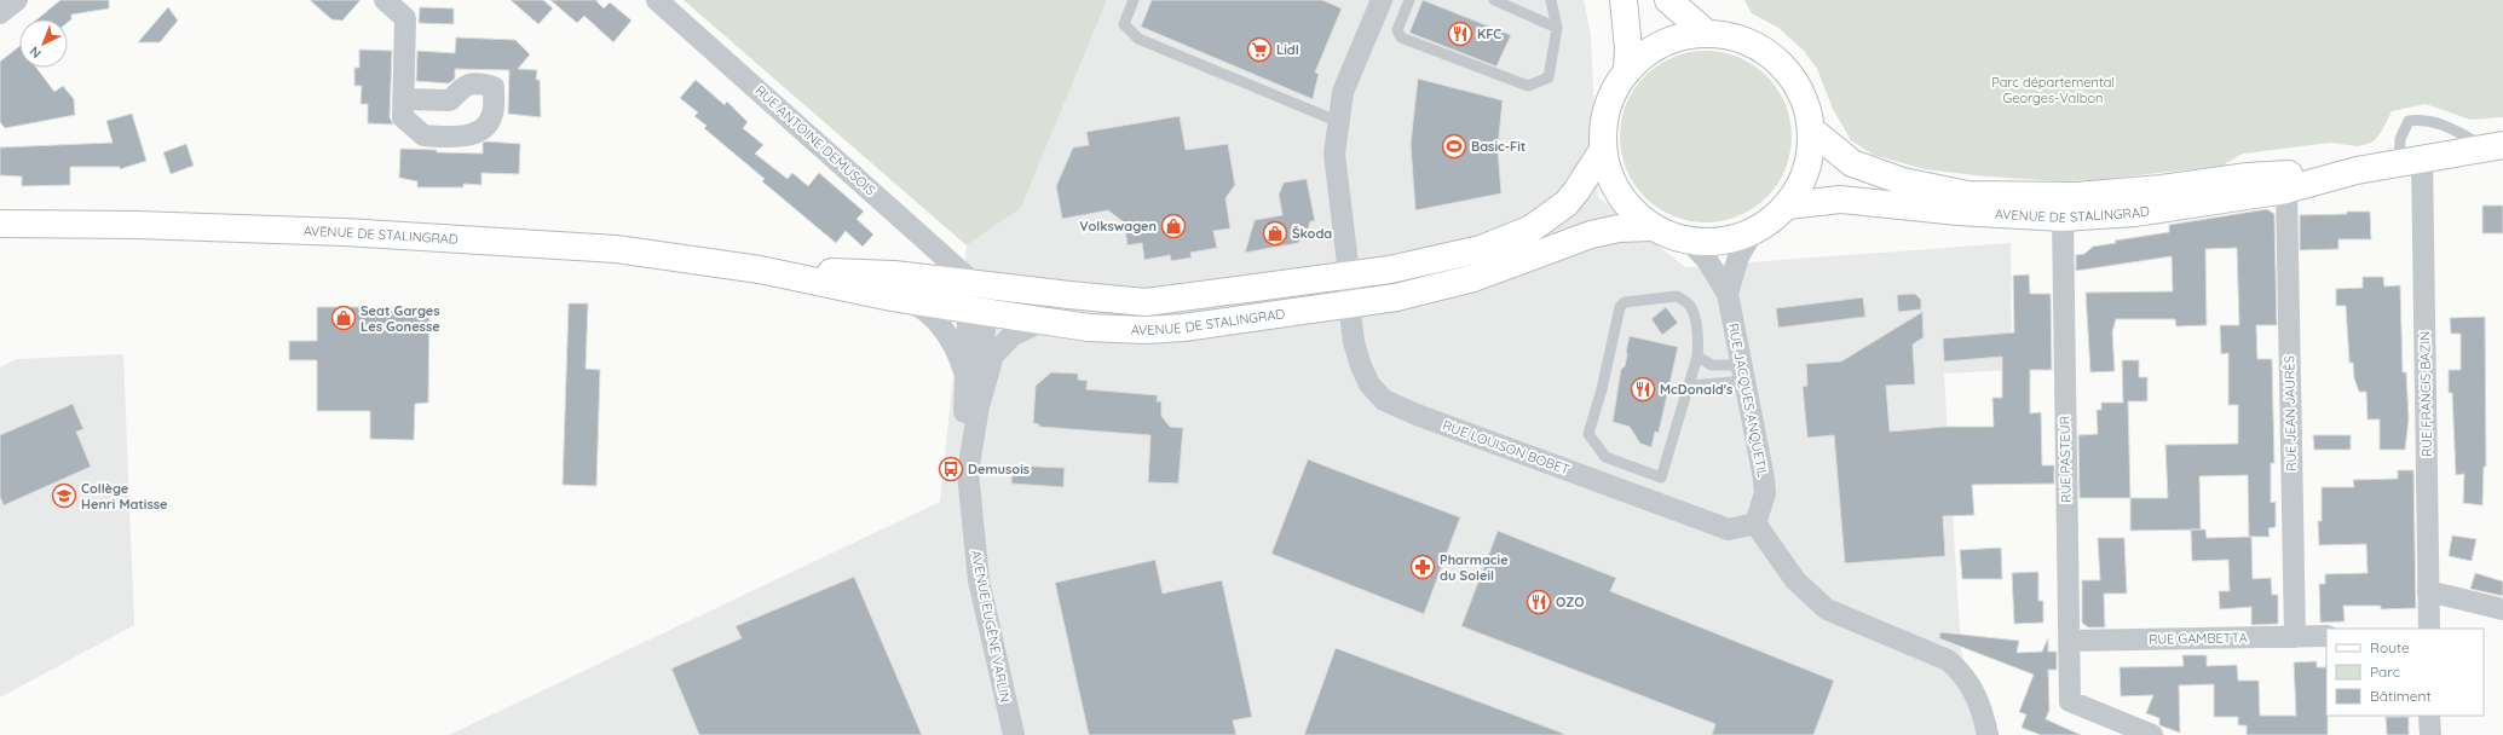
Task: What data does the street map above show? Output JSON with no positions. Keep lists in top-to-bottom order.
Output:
{
  "streets": {
    "main road": ["AVENUE DE STALINGRAD"],
    "street": [
      "RUE ANTOINE DEMUSOIS",
      "RUE FRANCIS BAZIN",
      "RUE JACQUES ANQUETIL",
      "RUE JEAN JAURÈS",
      "RUE LOUISON BOBET",
      "RUE PASTEUR",
      "AVENUE EUGÈNE VARLIN",
      "RUE GAMBETTA"
    ]
  },
  "crossings": [
    ["RUE ANTOINE DEMUSOIS", "AVENUE DE STALINGRAD"],
    ["AVENUE DE STALINGRAD", "RUE FRANCIS BAZIN"],
    ["AVENUE DE STALINGRAD", "RUE JEAN JAURÈS"],
    ["AVENUE DE STALINGRAD", "RUE LOUISON BOBET"],
    ["AVENUE DE STALINGRAD", "RUE PASTEUR"],
    ["AVENUE DE STALINGRAD", "AVENUE EUGÈNE VARLIN"],
    ["RUE JACQUES ANQUETIL", "RUE LOUISON BOBET"],
    ["RUE JEAN JAURÈS", "RUE GAMBETTA"],
    ["RUE PASTEUR", "RUE GAMBETTA"]
  ],
  "parks": ["Parc départemental Georges-Valbon"],
  "places": {
    "restaurant": ["KFC", "McDonald's", "OZO"],
    "supermarket": ["Lidl"],
    "sports": ["Basic-Fit"],
    "shop": ["Volkswagen", "Škoda", "Seat Garges Les Gonesse"],
    "bus stop": ["Demusois"],
    "school or university": ["Collège Henri Matisse"],
    "pharmacy": ["Pharmacie du Soleil"]
  },
  "legend": ["Route", "Parc", "Bâtiment"],
  "north": "bottom left"
}
